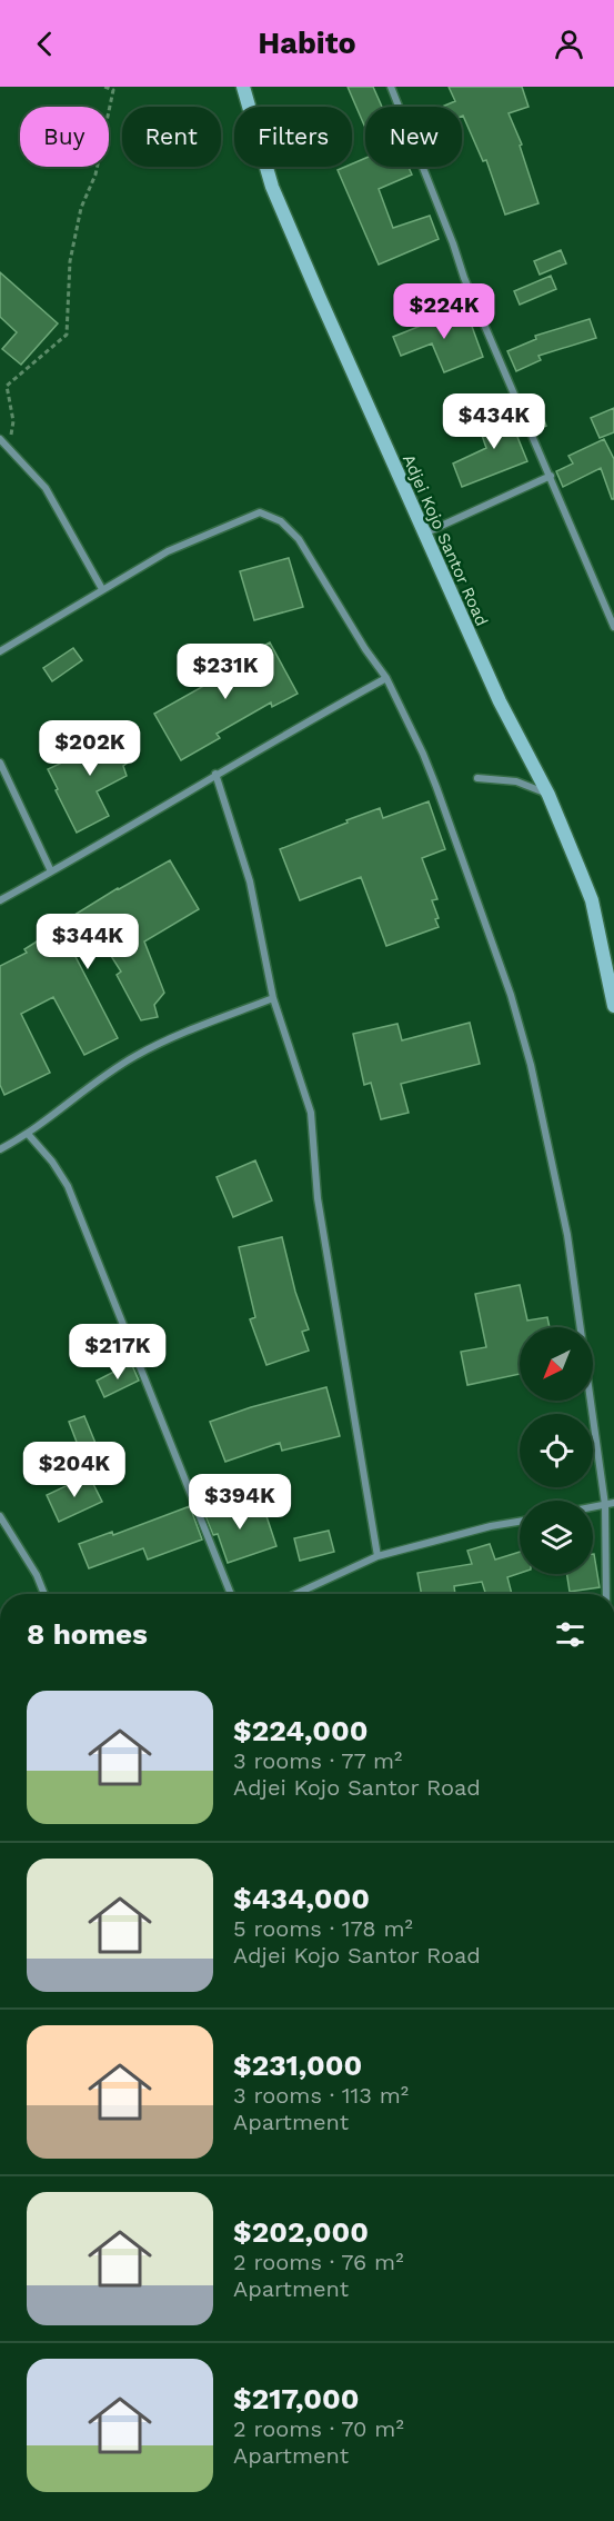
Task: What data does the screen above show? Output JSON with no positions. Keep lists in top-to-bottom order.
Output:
{
  "streets": {
    "street": ["Adjei Kojo Santor Road"]
  },
  "north": "bottom left",
  "page": {
    "header": "Habito",
    "chip": [
      "Buy",
      "Rent",
      "Filters",
      "New"
    ],
    "price": [
      "$224K",
      "$434K",
      "$231K",
      "$202K",
      "$344K",
      "$217K",
      "$204K",
      "$394K"
    ],
    "heading": "8 homes",
    "list": [
      {
        "name": "$224,000",
        "note": "3 rooms · 77 m² · Adjei Kojo Santor Road"
      },
      {
        "name": "$434,000",
        "note": "5 rooms · 178 m² · Adjei Kojo Santor Road"
      },
      {
        "name": "$231,000",
        "note": "3 rooms · 113 m² · Apartment"
      },
      {
        "name": "$202,000",
        "note": "2 rooms · 76 m² · Apartment"
      },
      {
        "name": "$217,000",
        "note": "2 rooms · 70 m² · Apartment"
      }
    ]
  }
}
